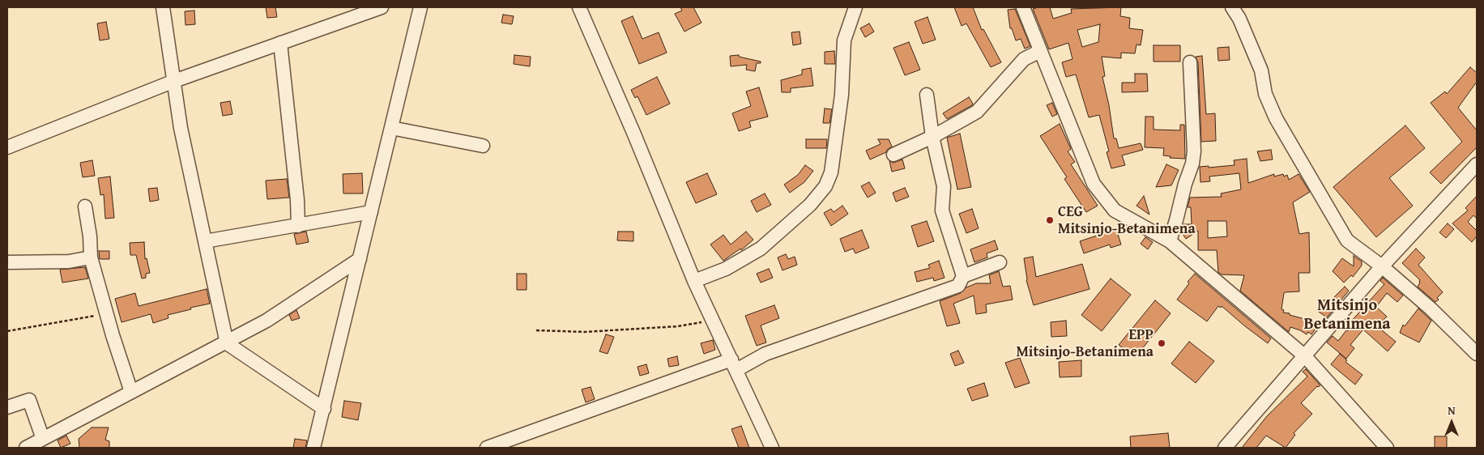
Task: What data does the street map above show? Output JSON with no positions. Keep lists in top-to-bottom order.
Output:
{
  "districts": ["Mitsinjo Betanimena"],
  "places": ["CEG Mitsinjo-Betanimena", "EPP Mitsinjo-Betanimena"],
  "north": "top"
}
